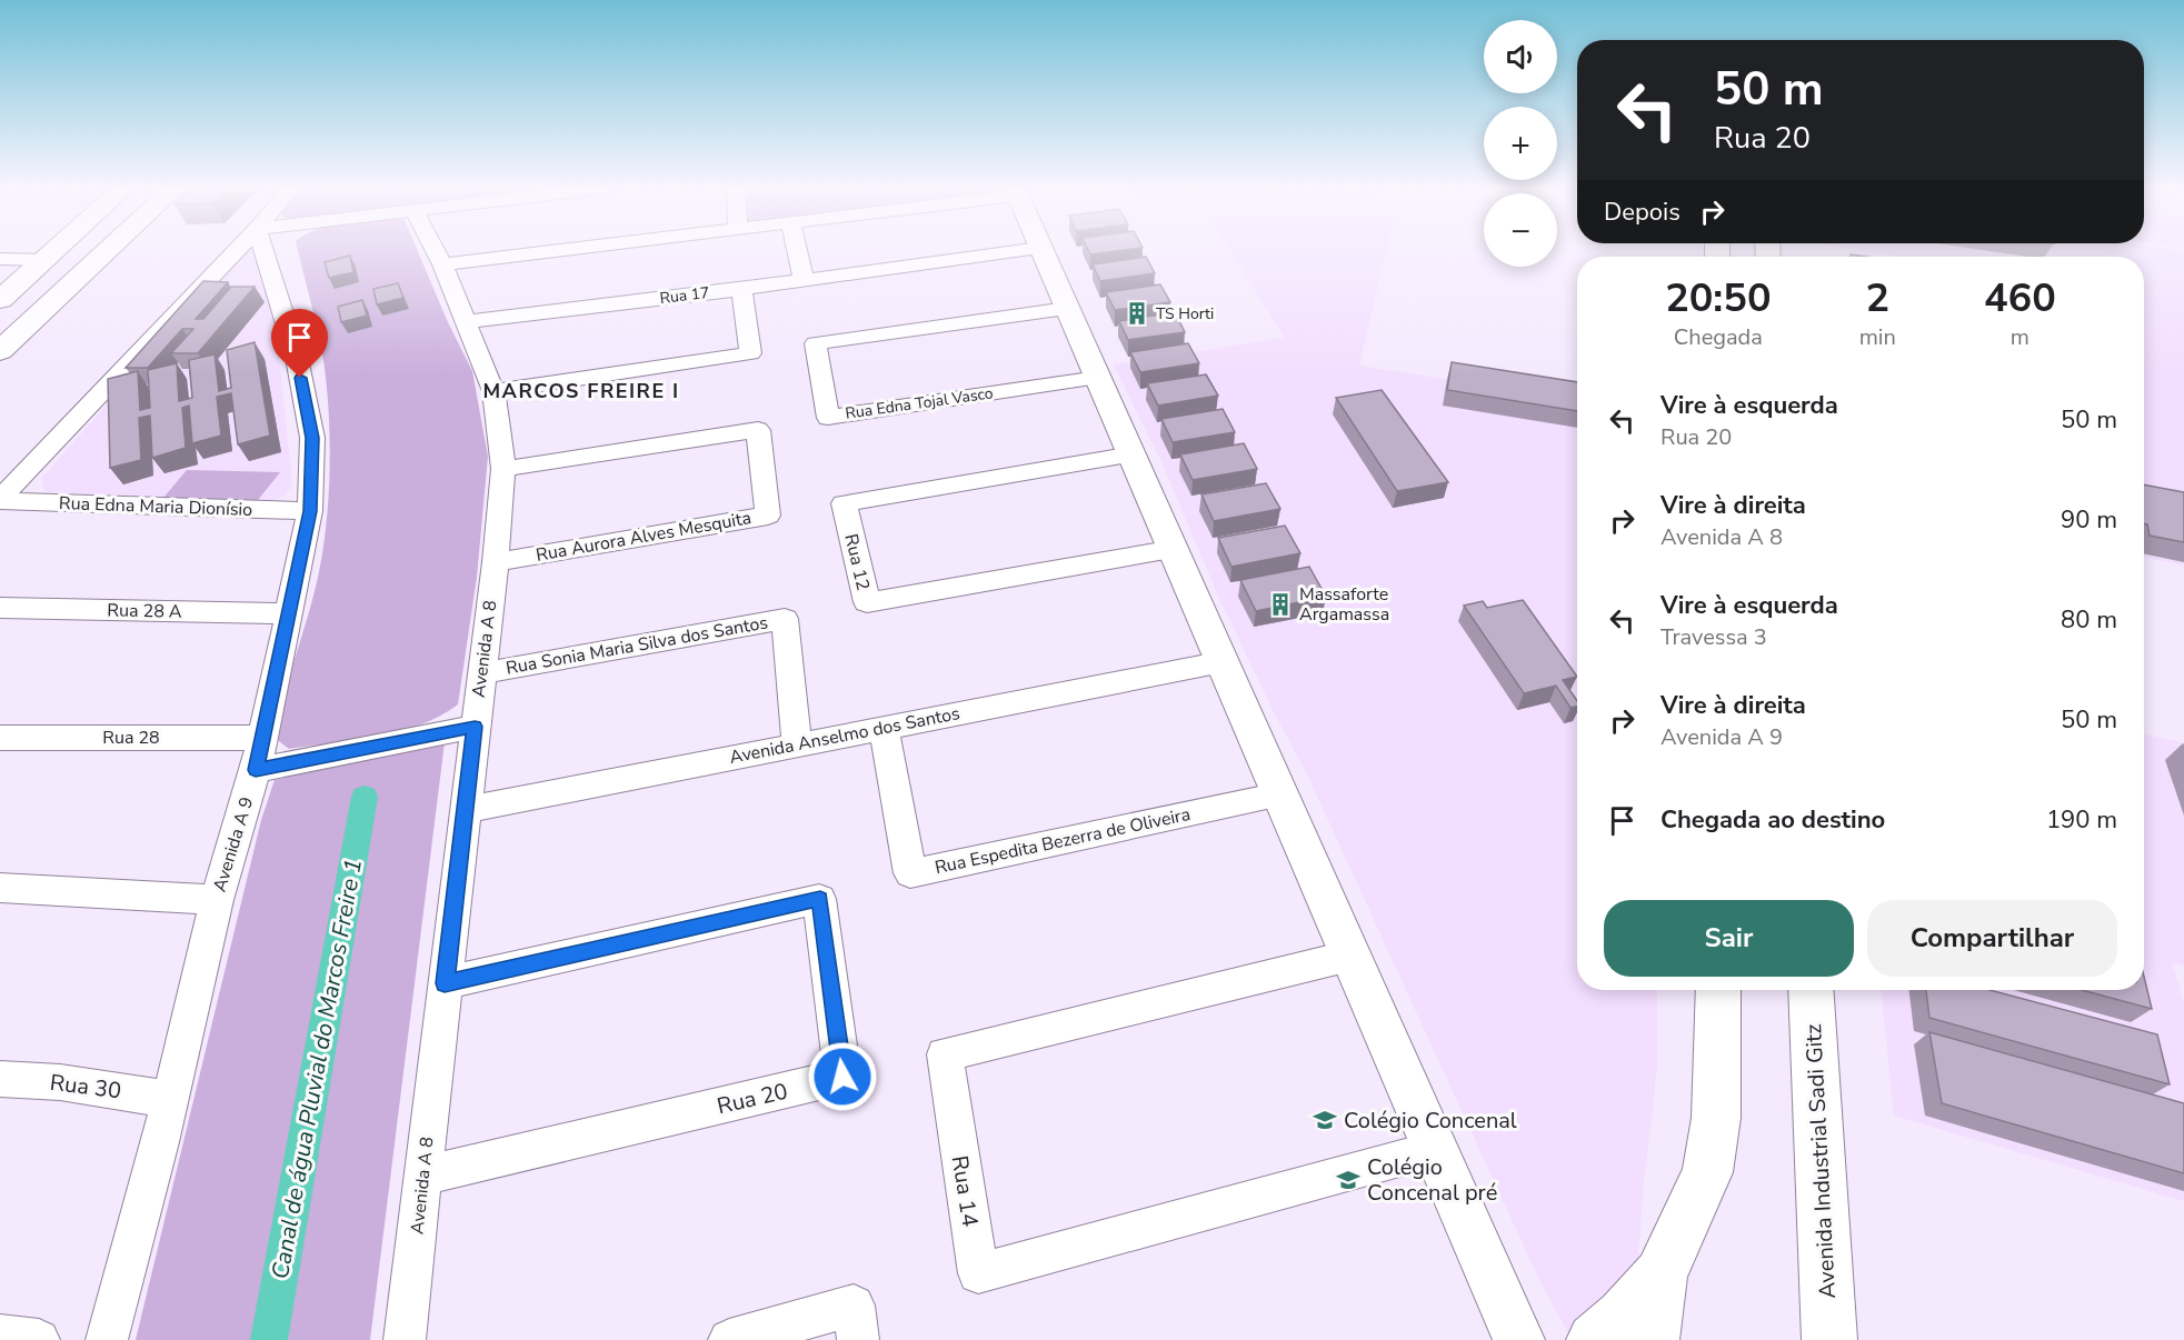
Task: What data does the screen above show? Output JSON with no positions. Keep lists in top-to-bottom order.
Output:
{
  "streets": {
    "main road": ["Avenida Industrial Sadi Gitz"],
    "street": [
      "Rua 17",
      "Rua Edna Tojal Vasco",
      "Rua Edna Maria Dionísio",
      "Rua Aurora Alves Mesquita",
      "Rua 12",
      "Rua 28 A",
      "Rua Sonia Maria Silva dos Santos",
      "Avenida A 8",
      "Avenida Anselmo dos Santos",
      "Rua 28",
      "Rua Espedita Bezerra de Oliveira",
      "Avenida A 9",
      "Rua 30",
      "Rua 20",
      "Rua 14"
    ]
  },
  "crossings": [
    ["Rua 17", "Avenida A 8"],
    ["Rua Edna Maria Dionísio", "Avenida A 9"],
    ["Rua Aurora Alves Mesquita", "Avenida A 8"],
    ["Rua 28 A", "Avenida A 9"],
    ["Rua Sonia Maria Silva dos Santos", "Avenida A 8"],
    ["Rua Sonia Maria Silva dos Santos", "Avenida Anselmo dos Santos"],
    ["Avenida A 8", "Avenida Anselmo dos Santos"],
    ["Avenida A 8", "Rua 20"],
    ["Avenida Anselmo dos Santos", "Rua Espedita Bezerra de Oliveira"],
    ["Rua 28", "Avenida A 9"],
    ["Avenida A 9", "Rua 30"]
  ],
  "districts": ["MARCOS FREIRE I"],
  "water": ["Canal de água Pluvial do Marcos Freire 1"],
  "places": {
    "building": ["TS Horti", "Massaforte Argamassa"],
    "school or university": ["Colégio Concenal", "Colégio Concenal pré"]
  },
  "page": {
    "map_buttons": ["+", "−"],
    "turn": ["50 m", "Rua 20"],
    "then": "Depois",
    "eta": [
      "20:50",
      "Chegada",
      "2",
      "min",
      "460",
      "m"
    ],
    "list": [
      {
        "name": "Vire à esquerda",
        "note": "Rua 20",
        "value": "50 m"
      },
      {
        "name": "Vire à direita",
        "note": "Avenida A 8",
        "value": "90 m"
      },
      {
        "name": "Vire à esquerda",
        "note": "Travessa 3",
        "value": "80 m"
      },
      {
        "name": "Vire à direita",
        "note": "Avenida A 9",
        "value": "50 m"
      },
      {
        "name": "Chegada ao destino",
        "value": "190 m"
      }
    ],
    "buttons": ["Sair", "Compartilhar"]
  }
}
